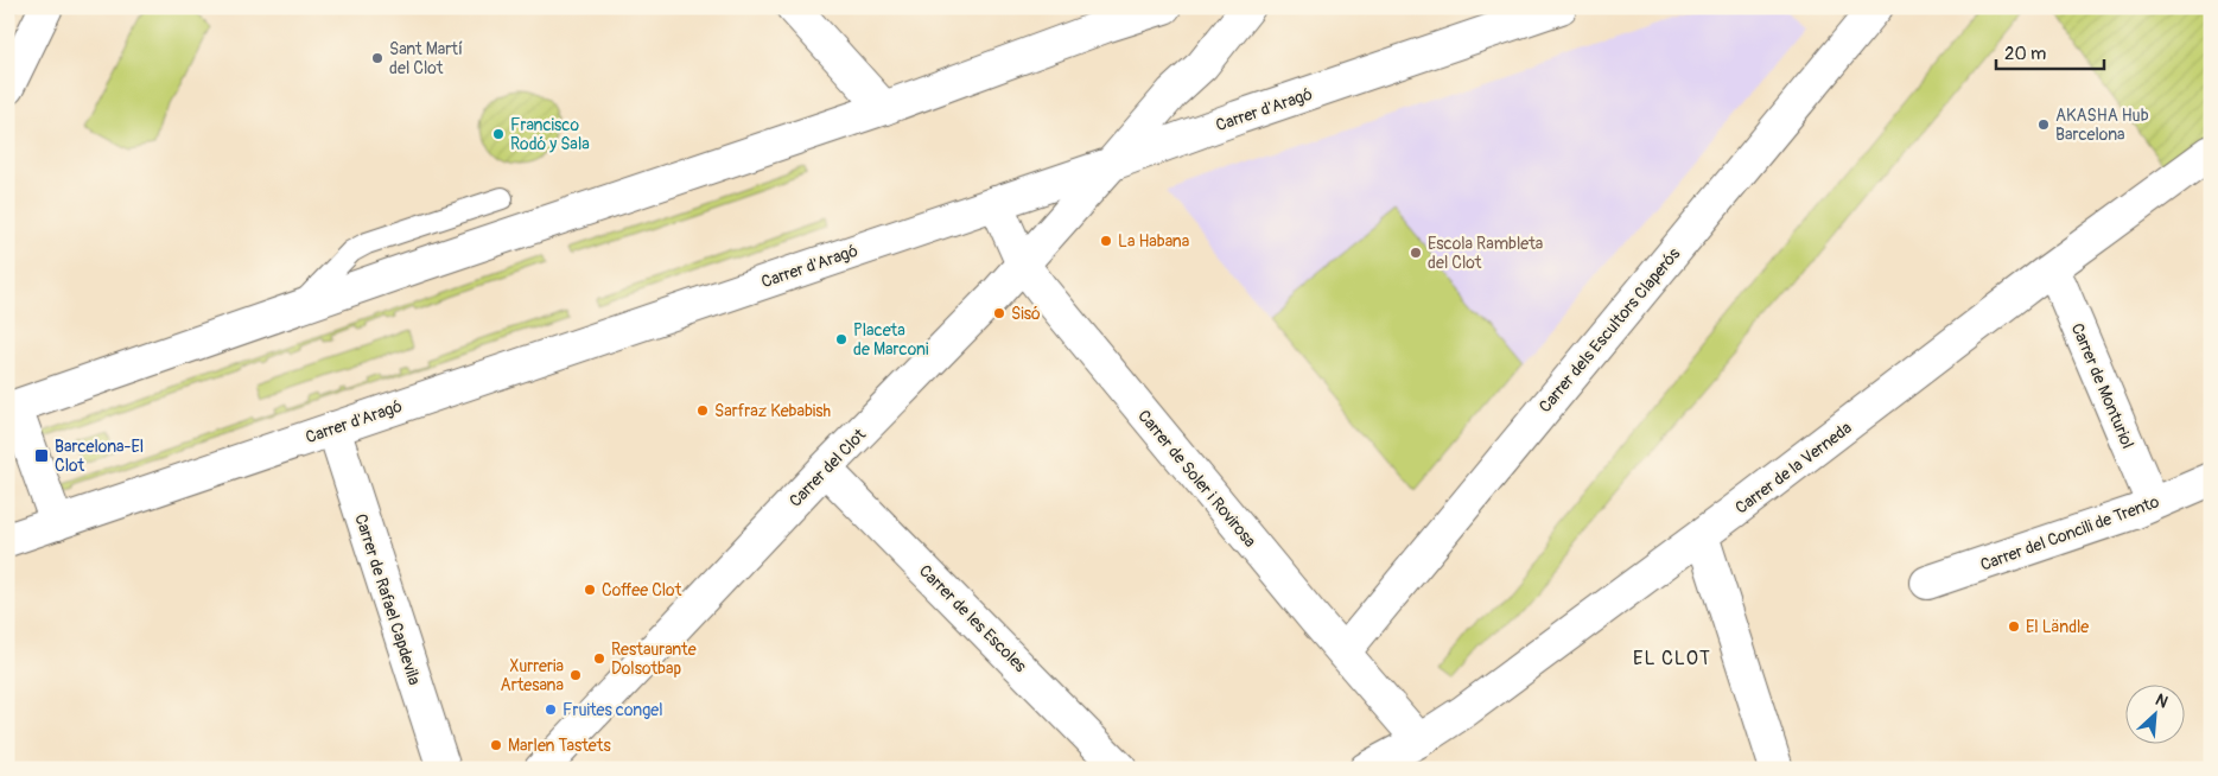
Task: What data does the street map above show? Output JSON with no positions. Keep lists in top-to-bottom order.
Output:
{
  "streets": {
    "street": [
      "Carrer d'Aragó",
      "Carrer dels Escultors Claperós",
      "Carrer de Monturiol",
      "Carrer del Clot",
      "Carrer de la Verneda",
      "Carrer de Soler i Rovirosa",
      "Carrer del Concili de Trento",
      "Carrer de Rafael Capdevila",
      "Carrer de les Escoles"
    ]
  },
  "crossings": [
    ["Carrer d'Aragó", "Carrer del Clot"],
    ["Carrer d'Aragó", "Carrer de Soler i Rovirosa"],
    ["Carrer d'Aragó", "Carrer de Rafael Capdevila"],
    ["Carrer dels Escultors Claperós", "Carrer de Soler i Rovirosa"],
    ["Carrer de Monturiol", "Carrer de la Verneda"],
    ["Carrer de Monturiol", "Carrer del Concili de Trento"],
    ["Carrer del Clot", "Carrer de Soler i Rovirosa"],
    ["Carrer del Clot", "Carrer de les Escoles"],
    ["Carrer de la Verneda", "Carrer de Soler i Rovirosa"]
  ],
  "districts": ["EL CLOT"],
  "places": {
    "other": [
      "Sant Martí del Clot",
      "AKASHA Hub Barcelona",
      "Francisco Rodó y Sala",
      "La Habana",
      "Escola Rambleta del Clot",
      "Sisó",
      "Placeta de Marconi",
      "Sarfraz Kebabish",
      "Coffee Clot",
      "El Ländle",
      "Restaurante Dolsotbap",
      "Xurreria Artesana",
      "Fruites congel",
      "Marlen Tastets"
    ],
    "transit": ["Barcelona-El Clot"]
  },
  "scale_bar": "20 m",
  "north": "top right"
}
